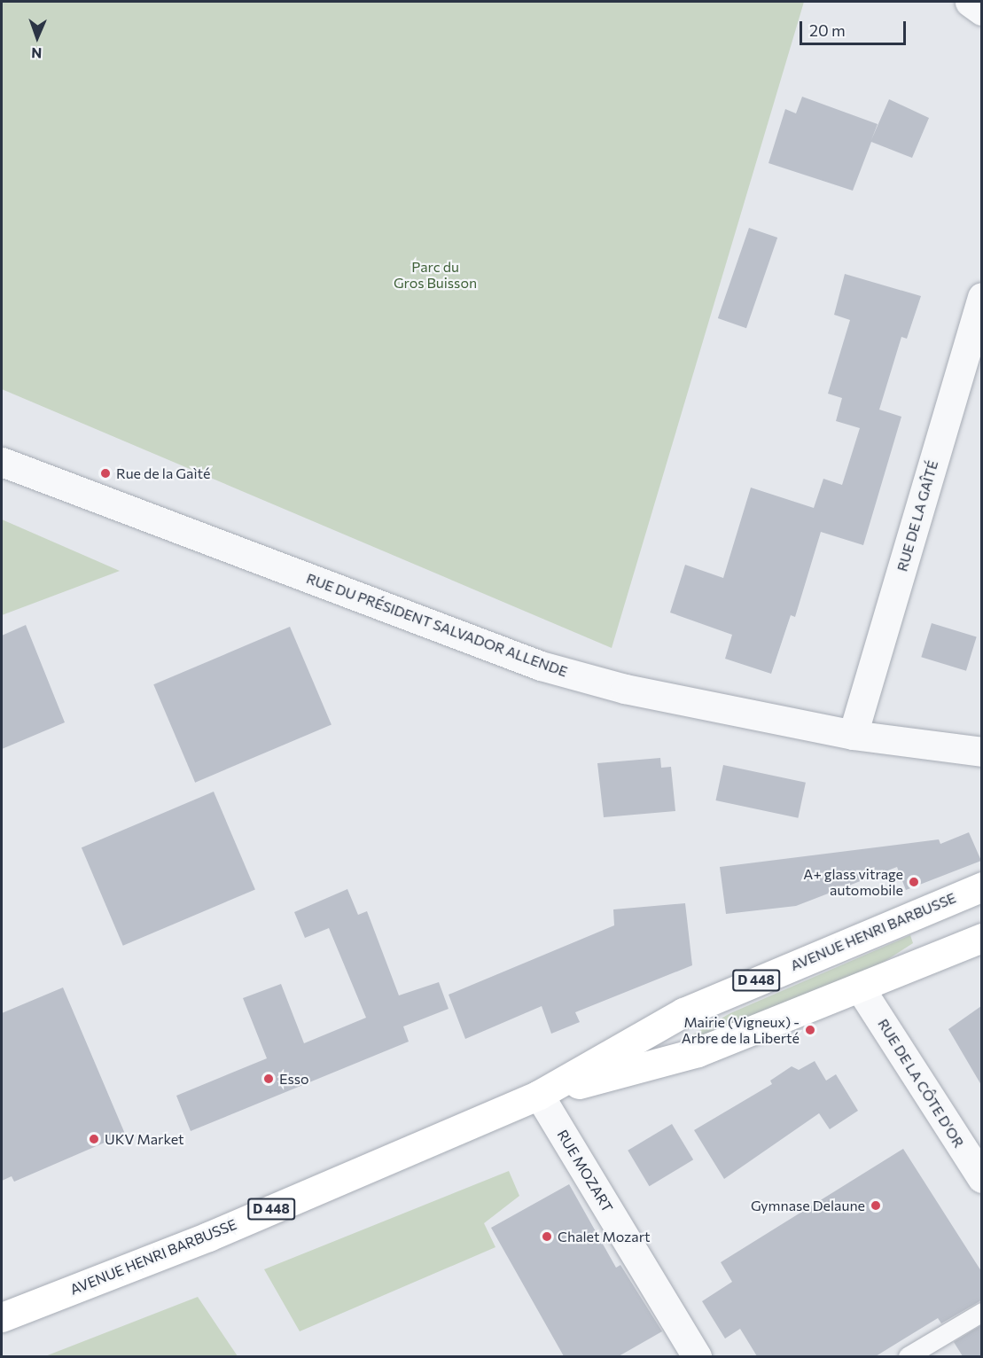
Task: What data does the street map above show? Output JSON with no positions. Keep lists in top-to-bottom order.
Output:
{
  "streets": {
    "main road": ["AVENUE HENRI BARBUSSE", "D 448"],
    "street": [
      "RUE DE LA GAÎTÉ",
      "RUE DU PRÉSIDENT SALVADOR ALLENDE",
      "RUE DE LA CÔTE D'OR",
      "RUE MOZART"
    ]
  },
  "crossings": [
    ["RUE DE LA GAÎTÉ", "RUE DU PRÉSIDENT SALVADOR ALLENDE"],
    ["AVENUE HENRI BARBUSSE", "RUE DE LA CÔTE D'OR"],
    ["AVENUE HENRI BARBUSSE", "RUE MOZART"]
  ],
  "parks": ["Parc du Gros Buisson"],
  "places": [
    "Rue de la Gaìté",
    "A+ glass vitrage automobile",
    "Mairie (Vigneux) - Arbre de la Liberté",
    "Esso",
    "UKV Market",
    "Gymnase Delaune",
    "Chalet Mozart"
  ],
  "scale_bar": "20 m",
  "north": "bottom"
}
